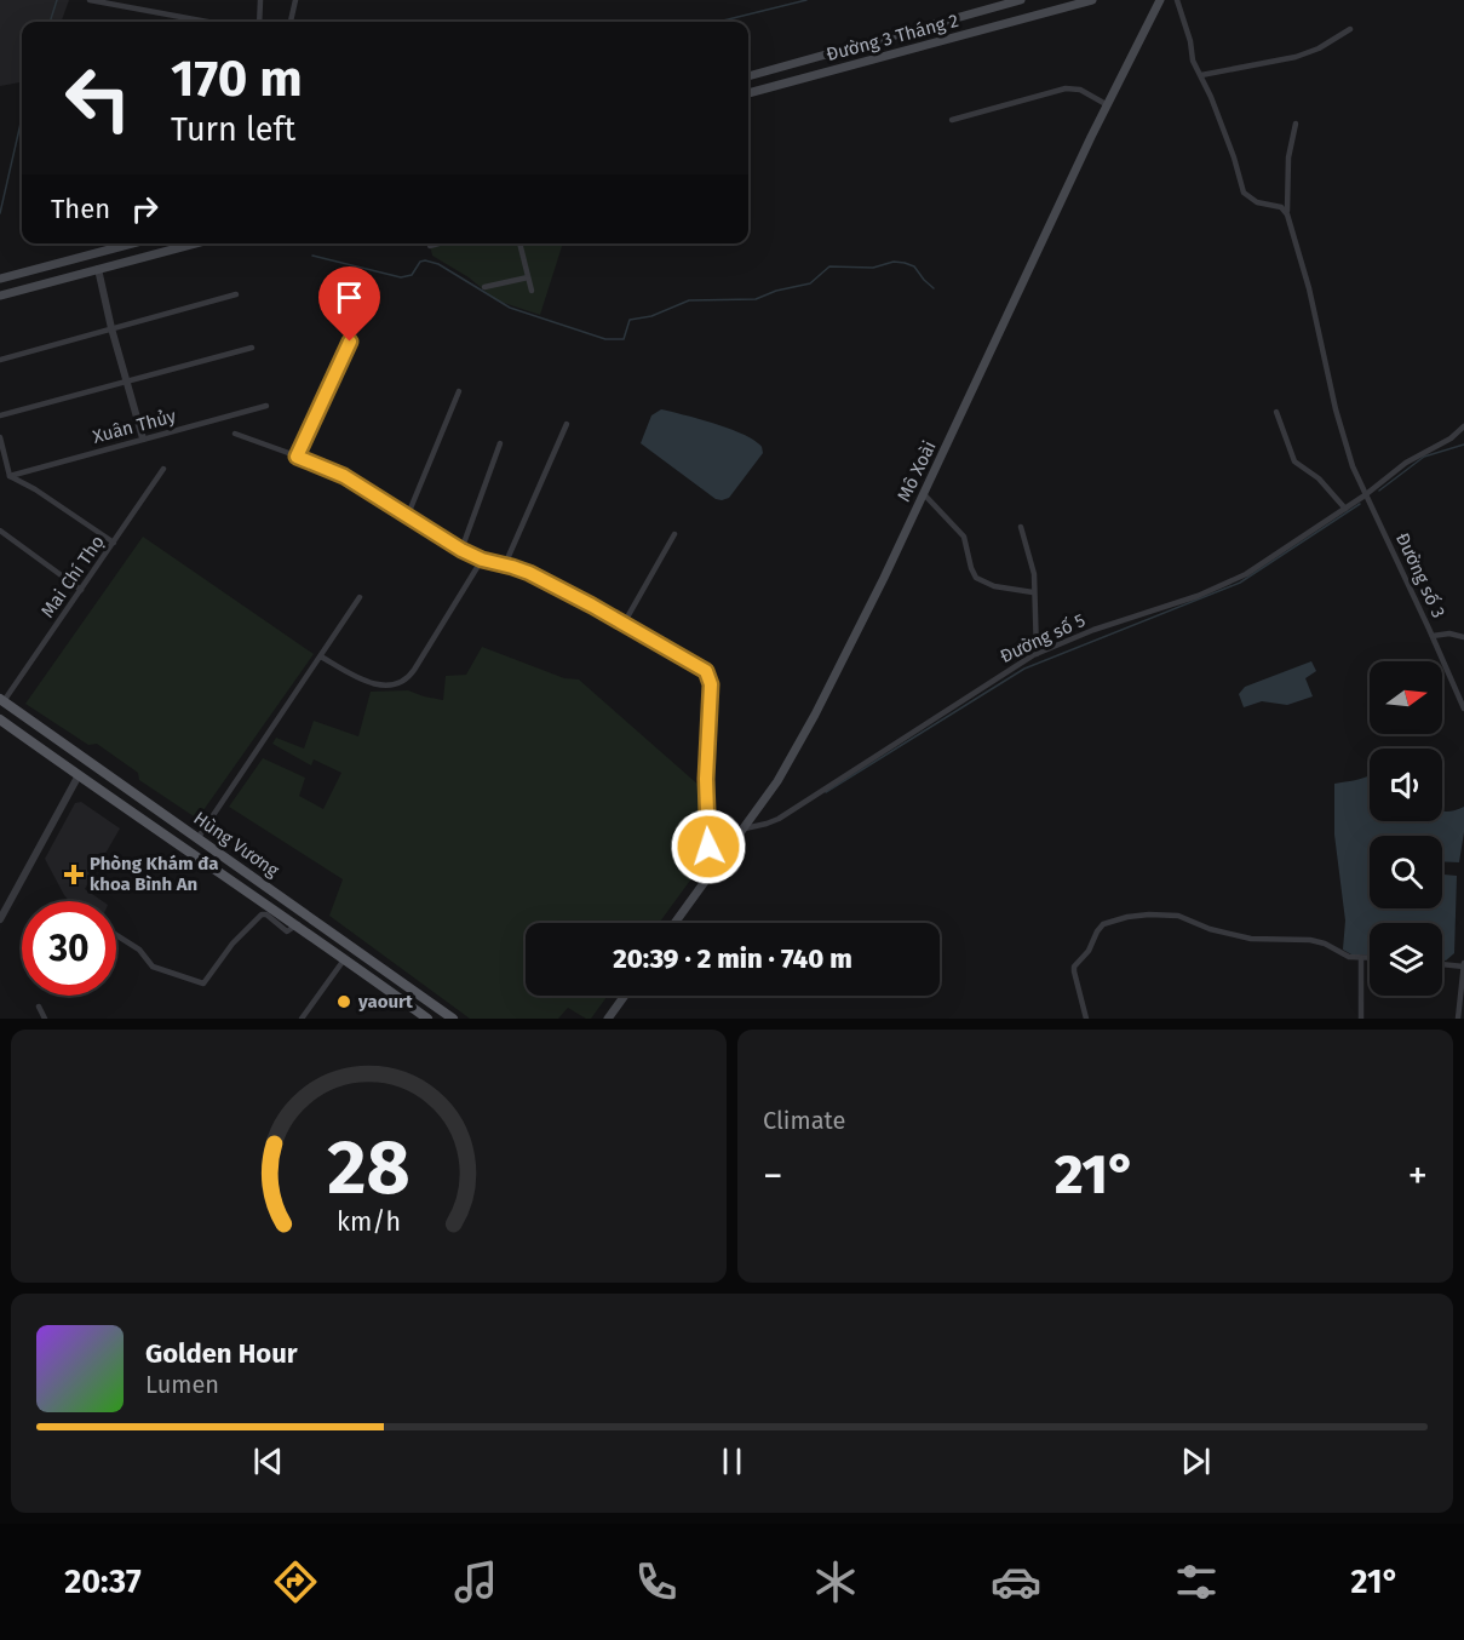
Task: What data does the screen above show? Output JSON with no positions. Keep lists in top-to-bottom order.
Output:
{
  "streets": {
    "main road": ["Đường 3 Tháng 2", "Mô Xoài", "Hùng Vương"],
    "street": [
      "Xuân Thủy",
      "Đường số 3",
      "Mai Chí Thọ",
      "Đường số 5"
    ]
  },
  "crossings": [
    ["Mô Xoài", "Đường số 5"],
    ["Đường số 3", "Đường số 5"],
    ["Mai Chí Thọ", "Hùng Vương"]
  ],
  "places": {
    "health": ["Phòng Khám đa khoa Bình An"],
    "other": ["yaourt"]
  },
  "north": "right",
  "page": {
    "turn": ["170 m", "Turn left"],
    "then": "Then",
    "limit": "30",
    "trip": "20:39 · 2 min · 740 m",
    "tile": "Climate",
    "heat": ["−", "21°", "+"],
    "song": ["Golden Hour", "Lumen"],
    "tabs": ["20:37", "21°"],
    "gauge": ["28", "km/h"]
  }
}
